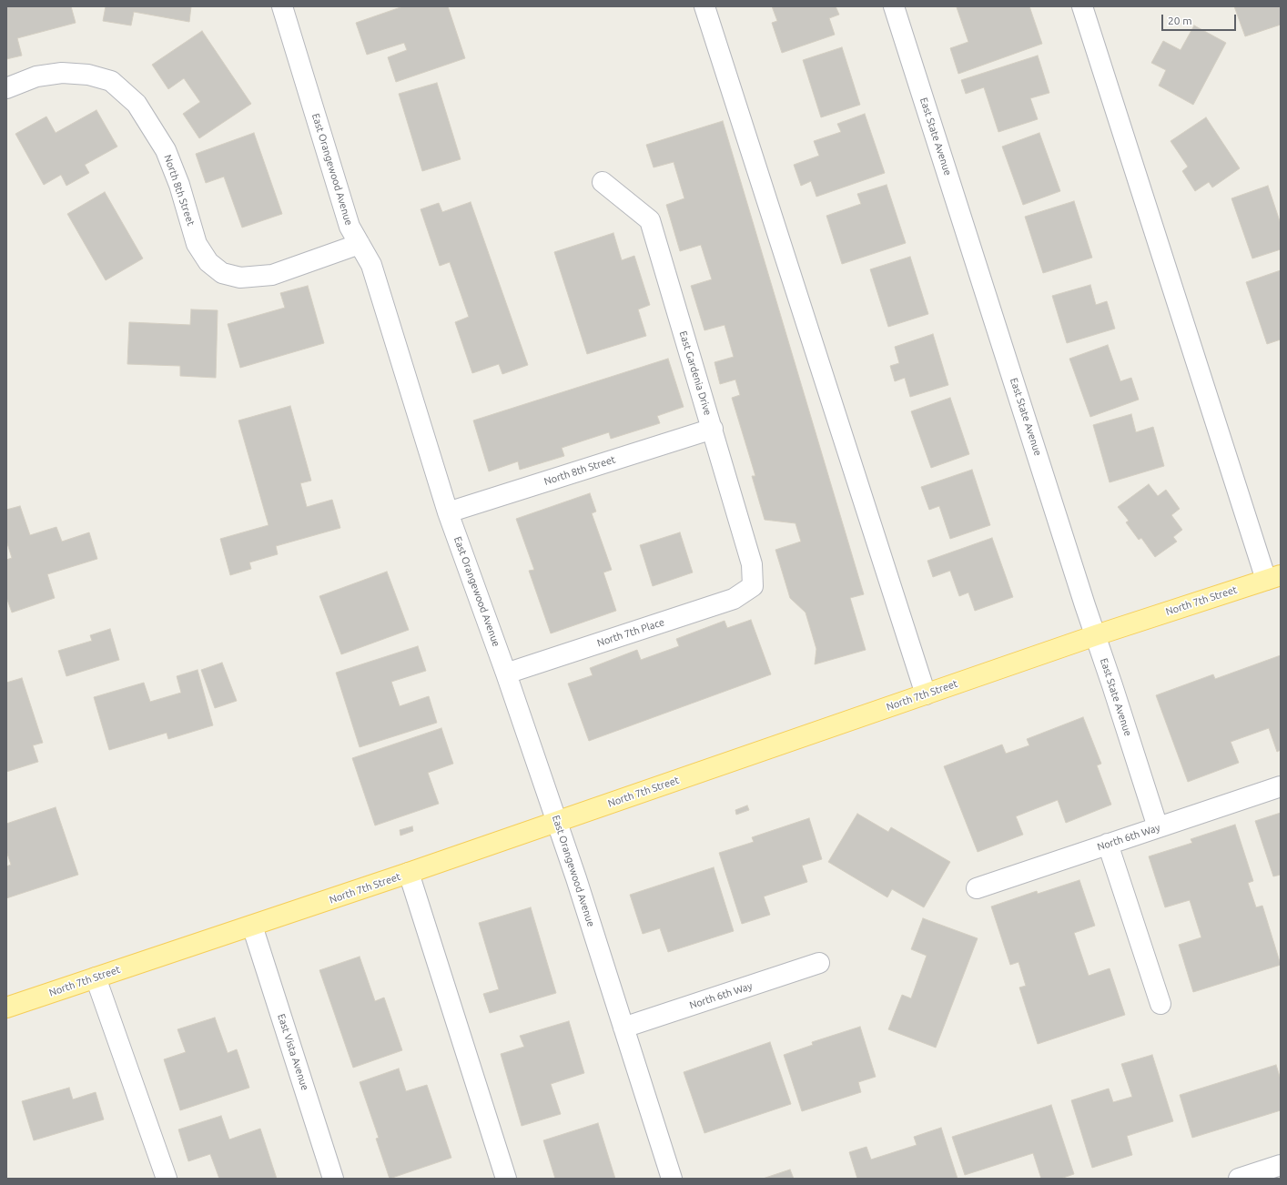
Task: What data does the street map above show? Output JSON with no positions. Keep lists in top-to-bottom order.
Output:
{
  "streets": {
    "main road": ["North 7th Street"],
    "street": [
      "East State Avenue",
      "East Orangewood Avenue",
      "North 8th Street",
      "East Gardenia Drive",
      "North 7th Place",
      "North 6th Way",
      "East Vista Avenue"
    ]
  },
  "crossings": [
    ["East State Avenue", "North 7th Street"],
    ["East State Avenue", "North 6th Way"],
    ["East Orangewood Avenue", "North 8th Street"],
    ["East Orangewood Avenue", "North 7th Street"],
    ["East Orangewood Avenue", "North 7th Place"],
    ["East Orangewood Avenue", "North 6th Way"],
    ["North 8th Street", "East Gardenia Drive"],
    ["East Gardenia Drive", "North 7th Place"],
    ["North 7th Street", "East Vista Avenue"]
  ],
  "scale_bar": "20 m"
}
